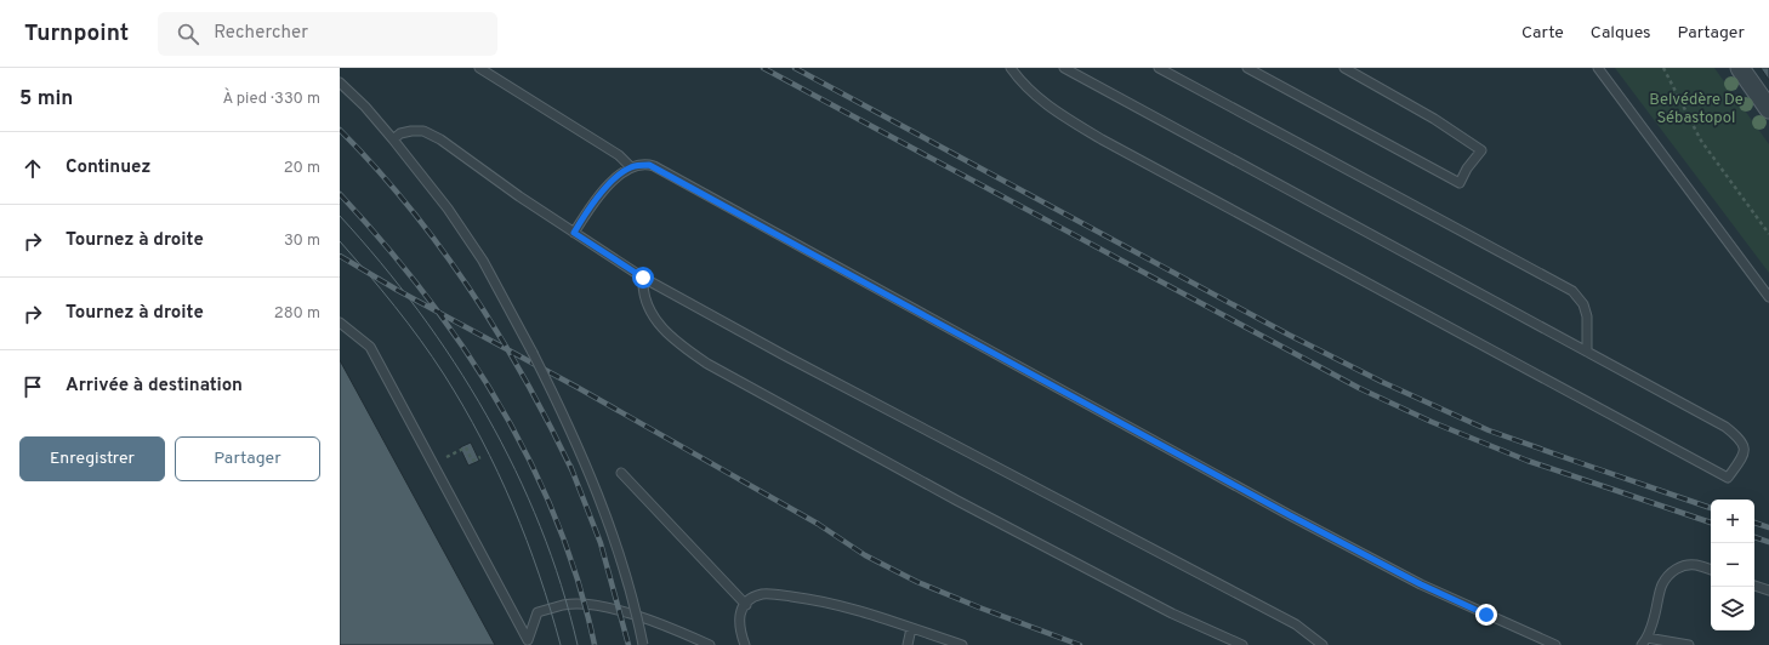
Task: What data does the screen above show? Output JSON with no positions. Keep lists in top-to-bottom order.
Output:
{
  "parks": ["Belvédère De Sébastopol"],
  "page": {
    "header": "Turnpoint",
    "search": "Rechercher",
    "nav": ["Carte", "Calques", "Partager"],
    "heading": ["5 min", "À pied · 330 m"],
    "list": [
      ["Continuez", "20 m"],
      ["Tournez à droite", "30 m"],
      ["Tournez à droite", "280 m"],
      "Arrivée à destination"
    ],
    "buttons": ["Enregistrer", "Partager"],
    "map_buttons": ["+", "−"]
  }
}
